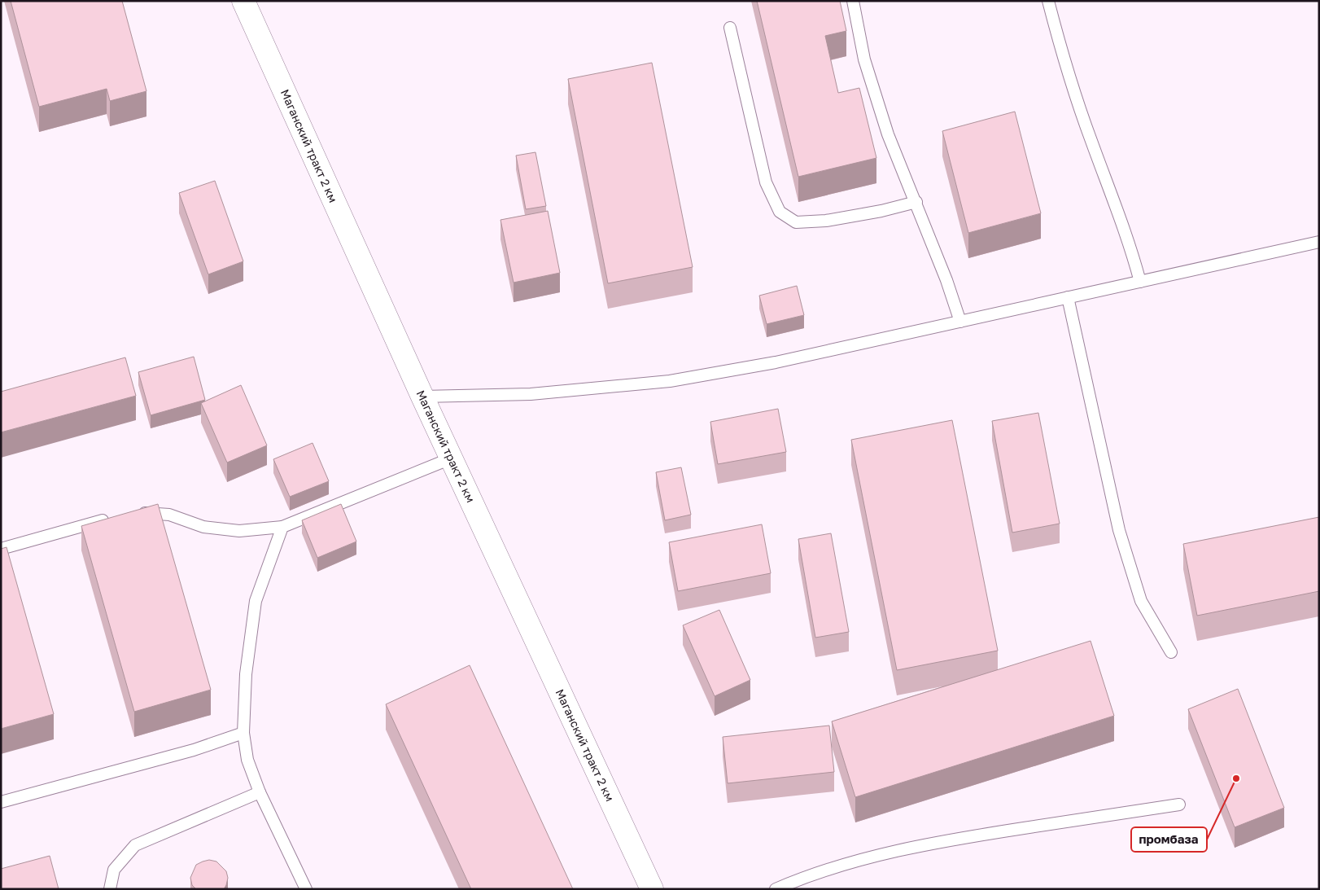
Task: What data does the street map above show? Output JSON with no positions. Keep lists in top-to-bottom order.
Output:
{
  "streets": {
    "main road": ["Маганский тракт 2 км"]
  },
  "places": ["промбаза"]
}
